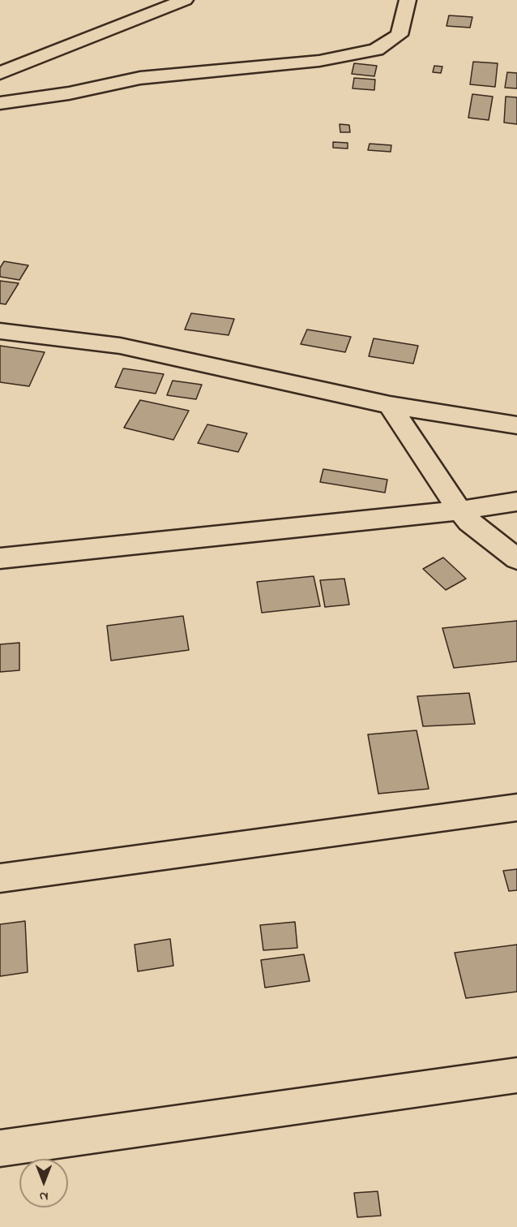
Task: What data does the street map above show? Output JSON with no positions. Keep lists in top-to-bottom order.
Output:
{
  "north": "bottom"
}
